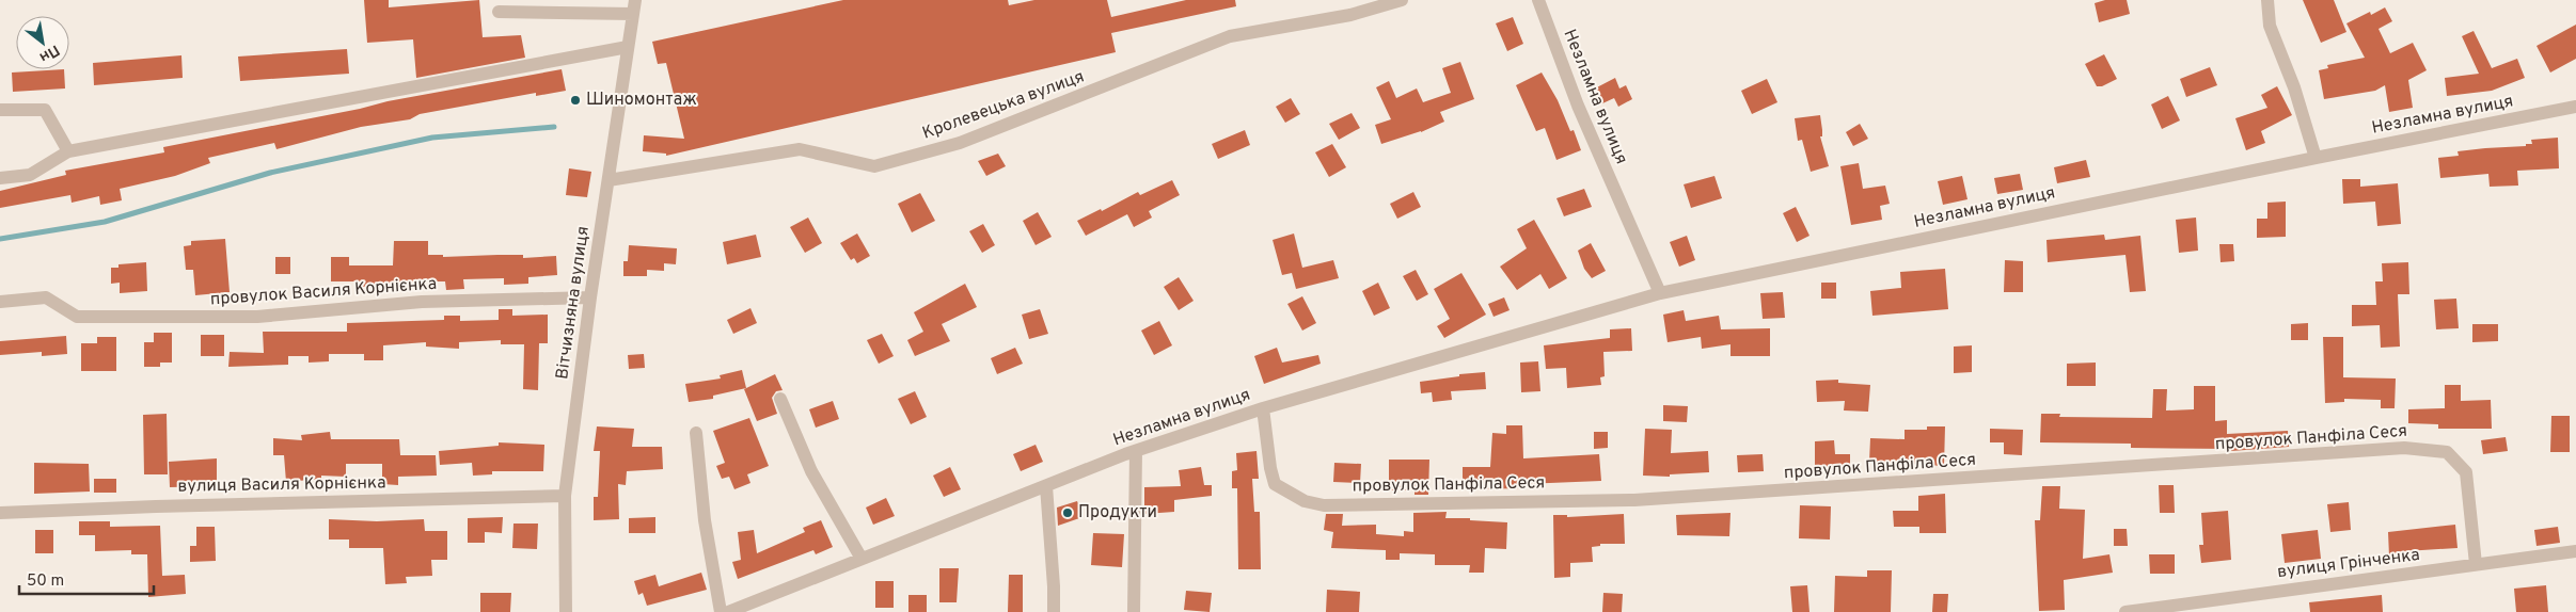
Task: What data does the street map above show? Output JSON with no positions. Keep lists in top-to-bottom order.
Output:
{
  "streets": {
    "street": [
      "Незламна вулиця",
      "Кролевецька вулиця",
      "провулок Василя Корнієнка",
      "Вітчизняна вулиця",
      "провулок Панфіла Сеся",
      "вулиця Василя Корнієнка",
      "вулиця Грінченка"
    ]
  },
  "crossings": [
    ["Незламна вулиця", "провулок Панфіла Сеся"],
    ["Кролевецька вулиця", "Вітчизняна вулиця"],
    ["провулок Василя Корнієнка", "Вітчизняна вулиця"],
    ["Вітчизняна вулиця", "вулиця Василя Корнієнка"],
    ["провулок Панфіла Сеся", "вулиця Грінченка"]
  ],
  "places": ["Шиномонтаж", "Продукти"],
  "scale_bar": "50 m",
  "north": "bottom right"
}
